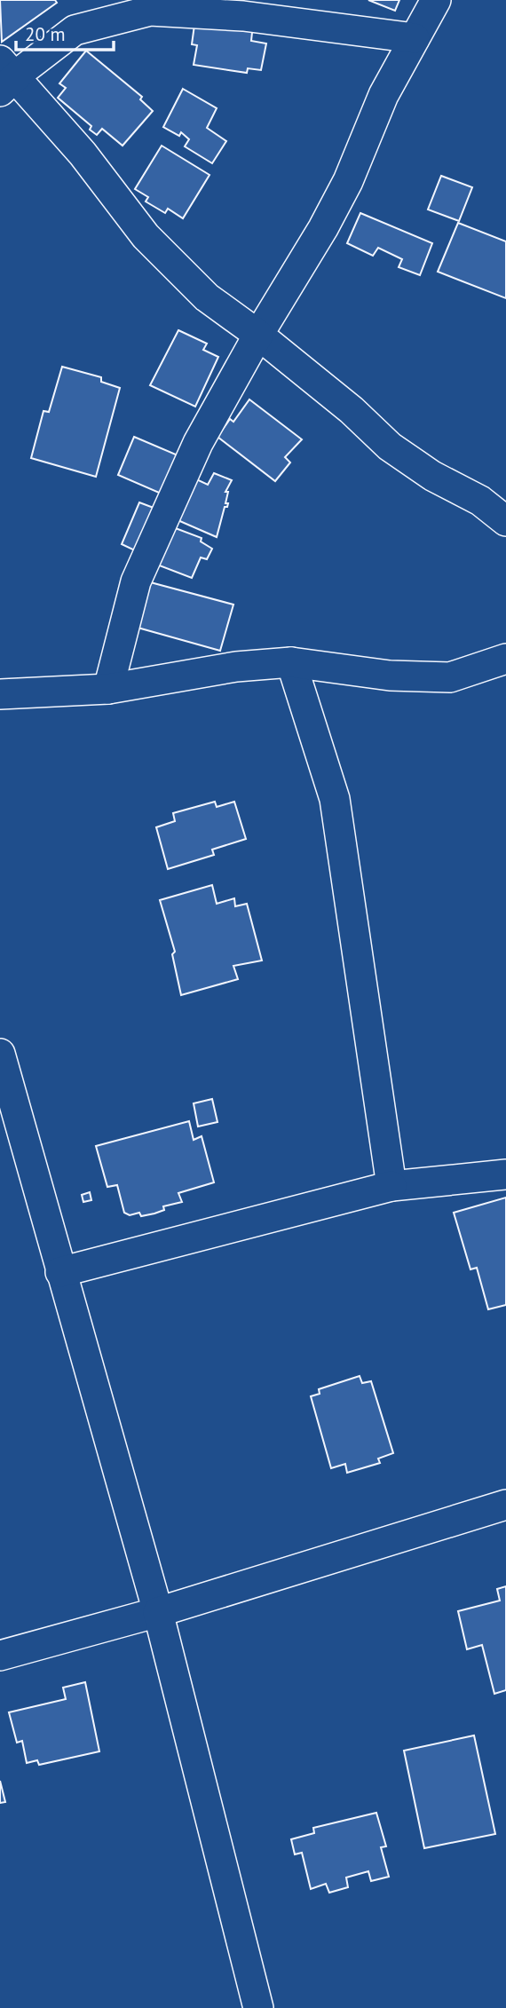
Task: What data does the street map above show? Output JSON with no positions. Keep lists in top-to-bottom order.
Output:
{
  "scale_bar": "20 m"
}
